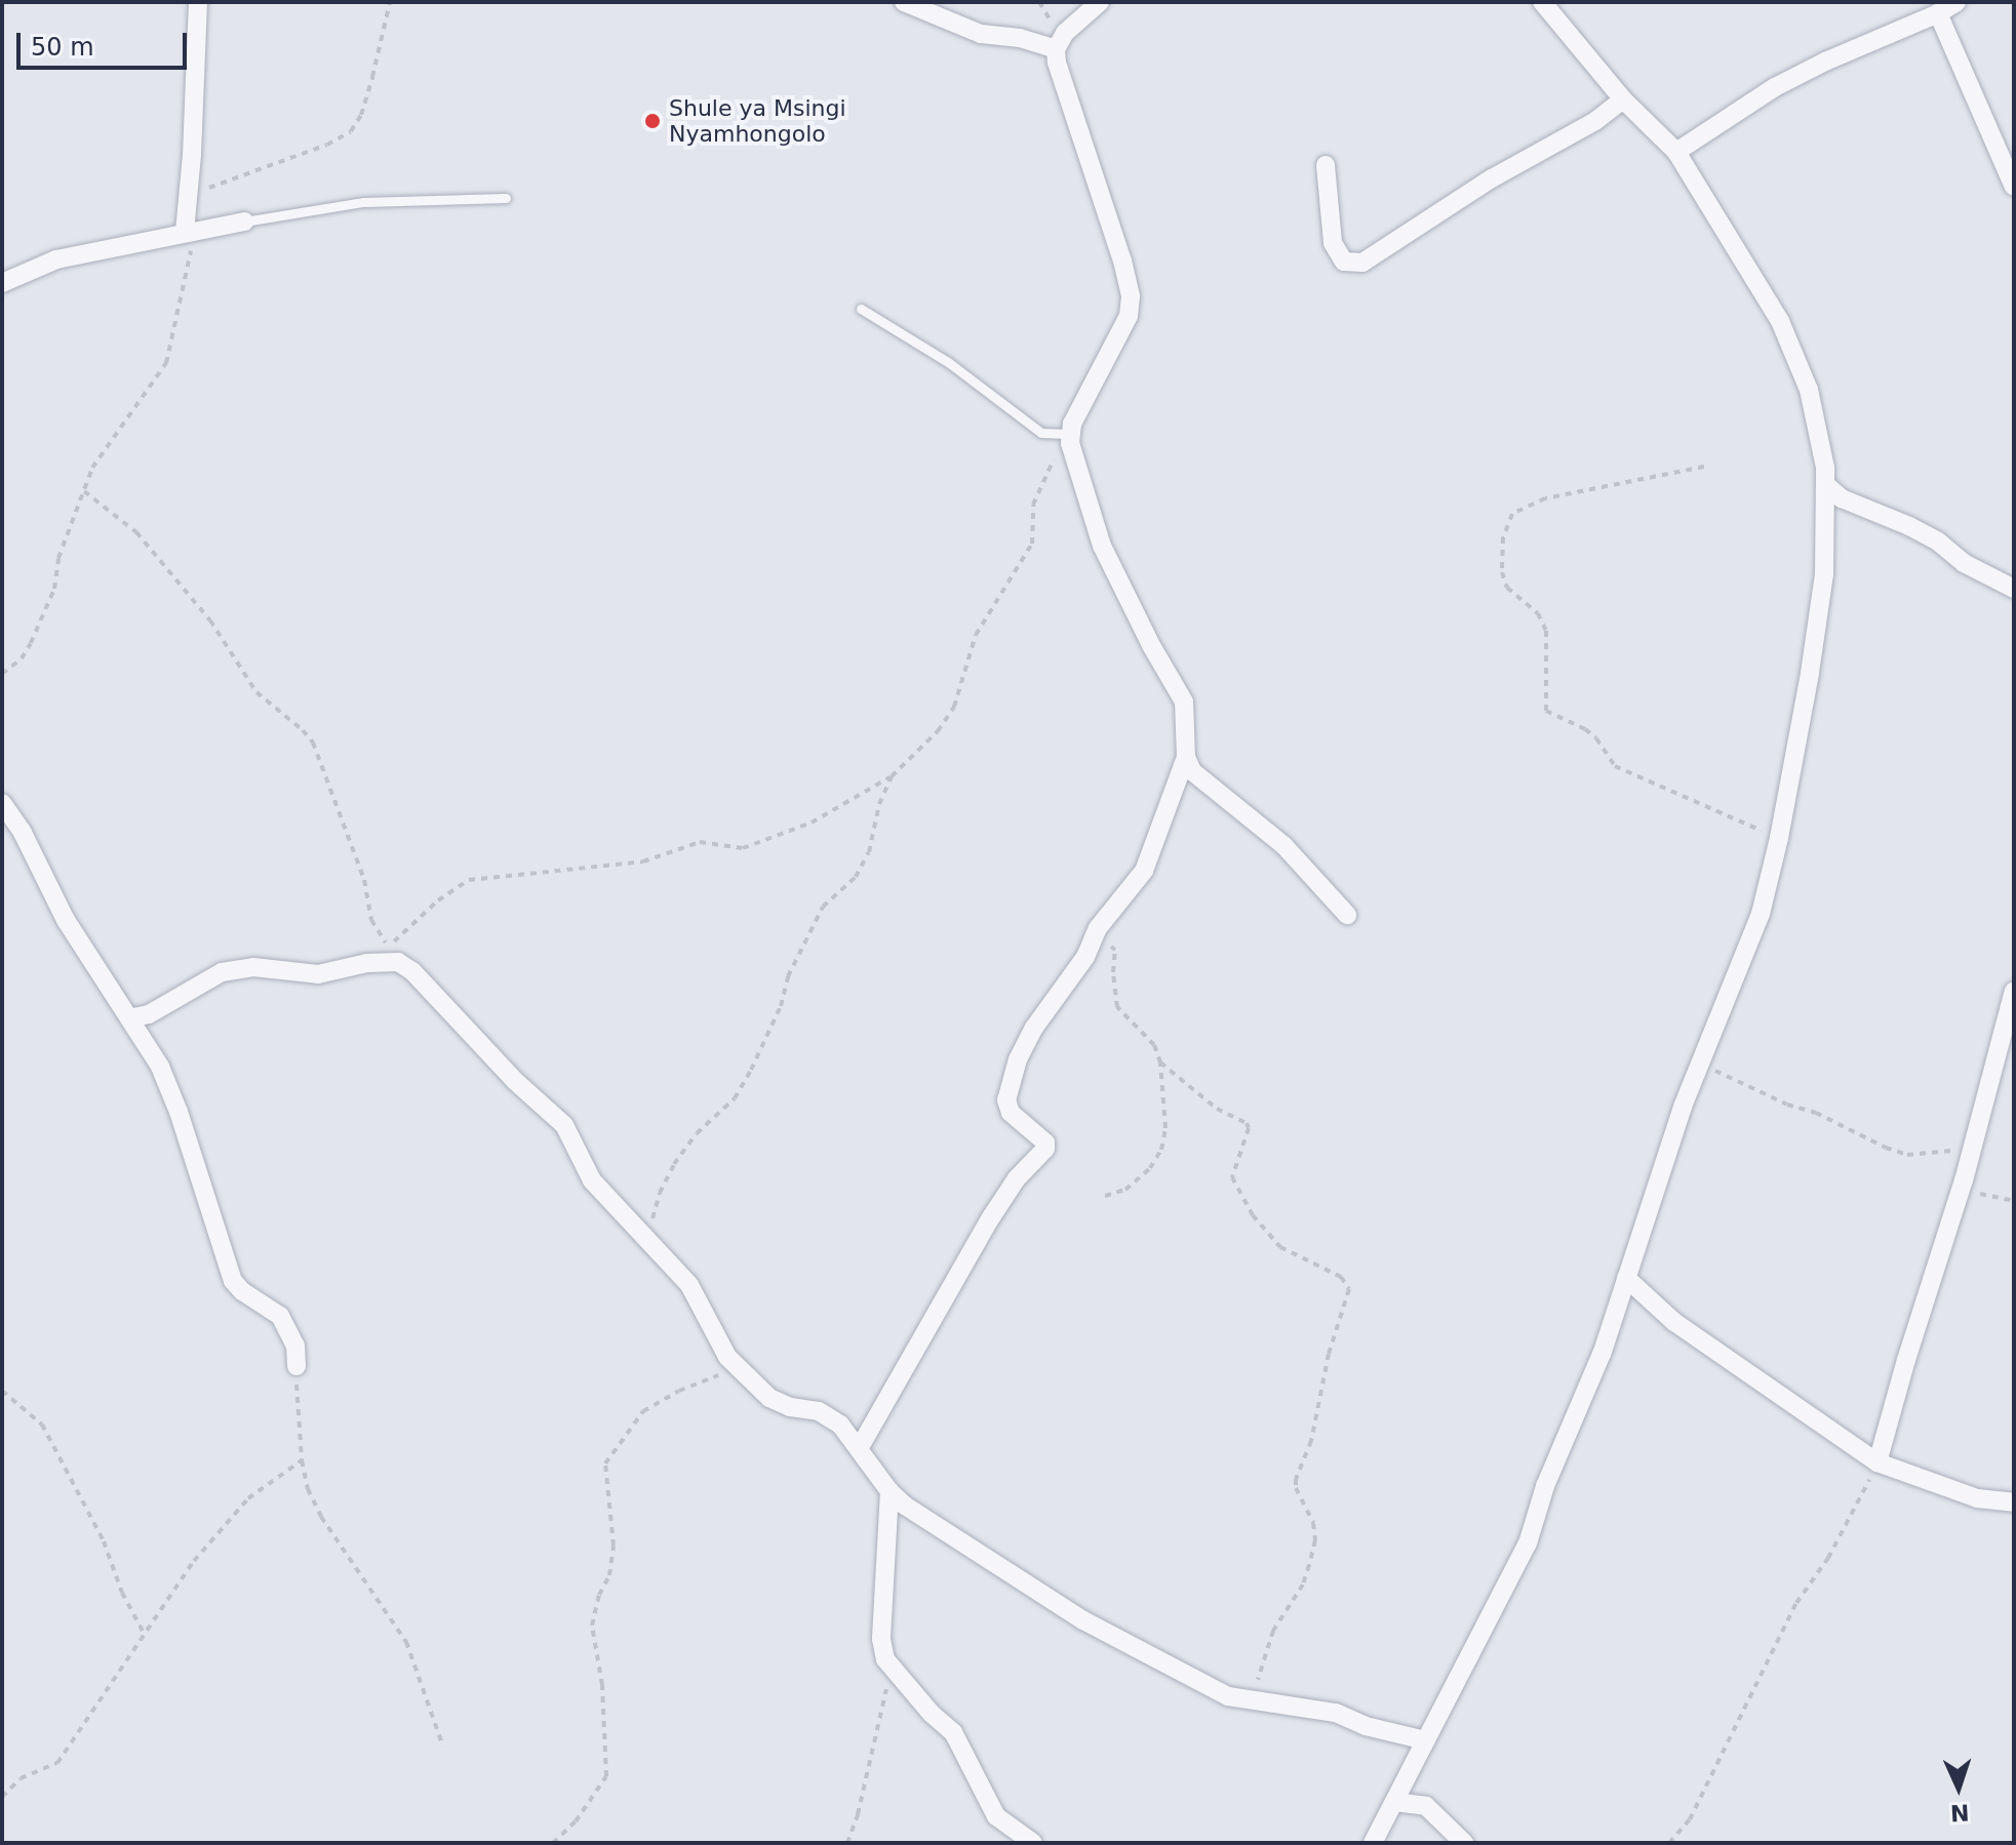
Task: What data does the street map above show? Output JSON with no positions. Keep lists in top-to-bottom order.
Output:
{
  "places": ["Shule ya Msingi Nyamhongolo"],
  "scale_bar": "50 m",
  "north": "bottom"
}
